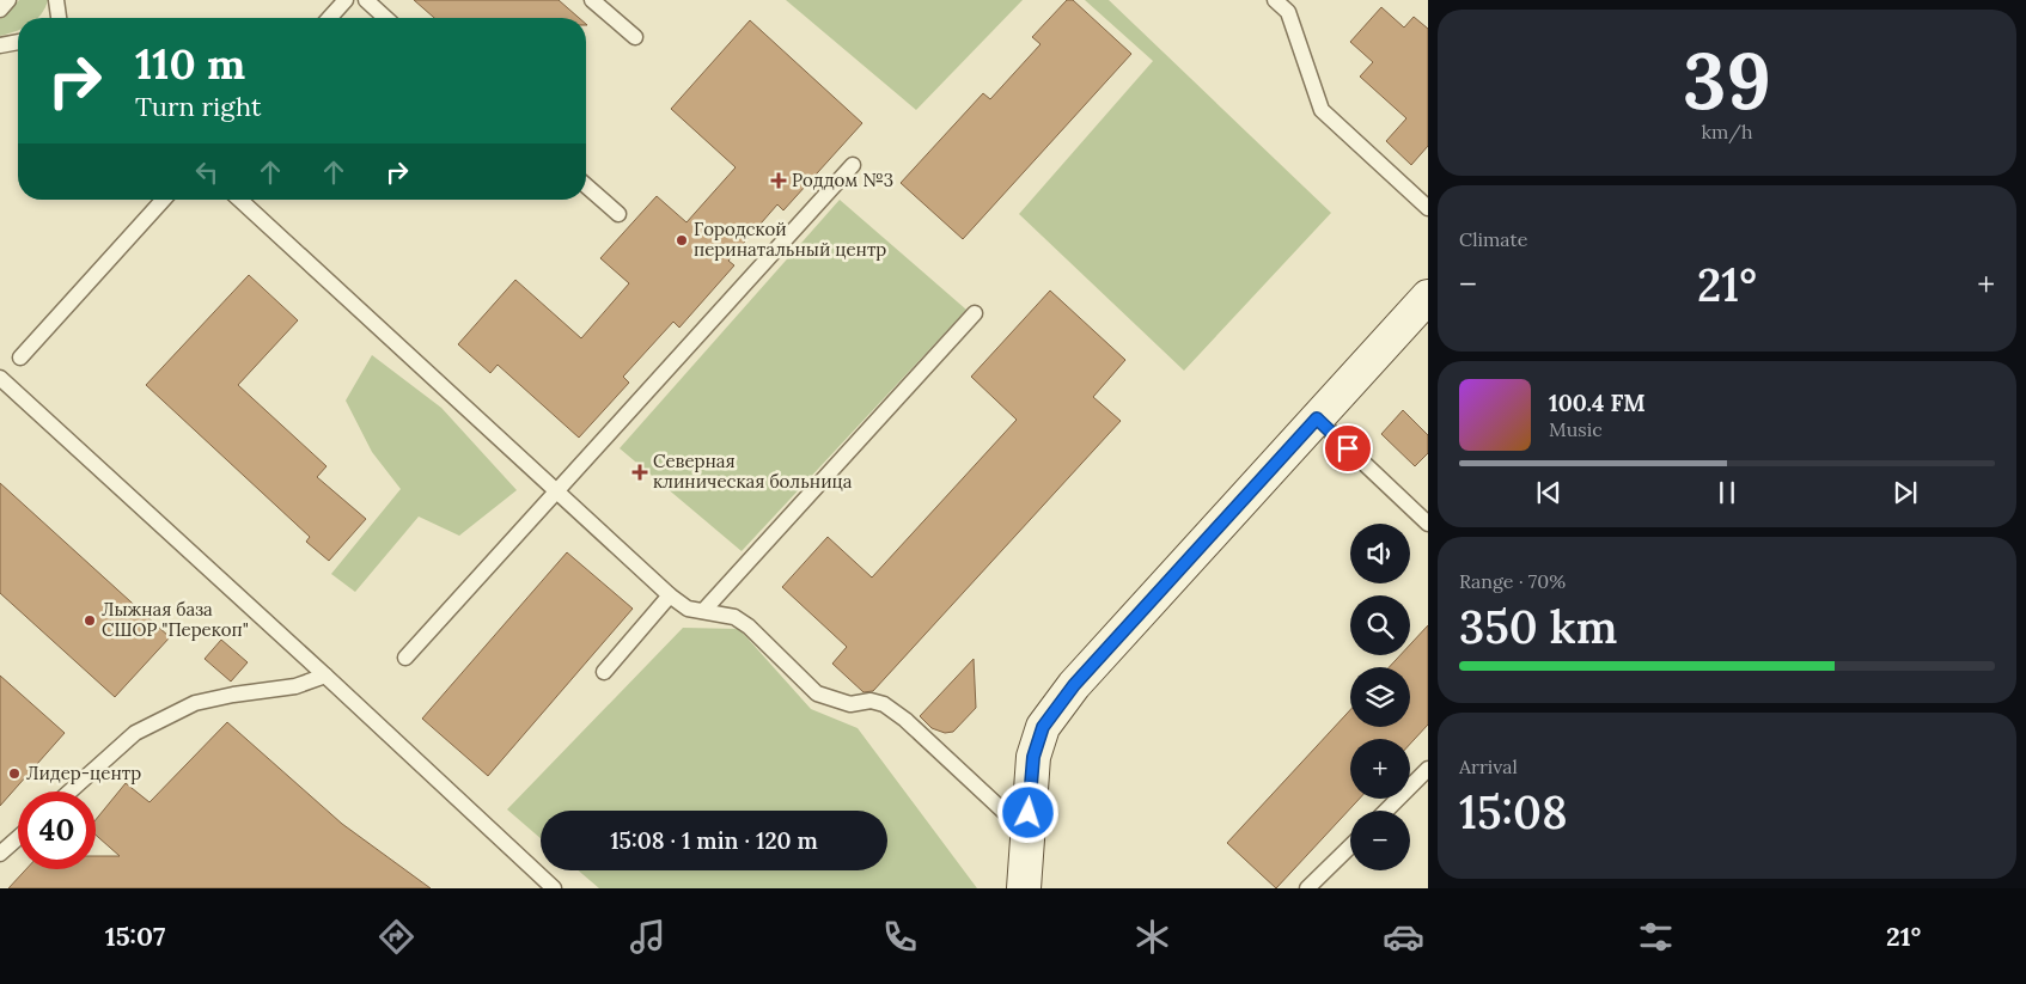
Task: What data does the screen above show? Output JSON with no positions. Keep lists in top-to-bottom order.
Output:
{
  "places": {
    "health": ["Роддом №3", "Северная клиническая больница"],
    "other": ["Городской перинатальный центр", "Лыжная база СШОР \"Перекоп\"", "Лидер-центр"]
  },
  "page": {
    "tile": [
      ["39", "km/h"],
      "Climate",
      ["Range · 70%", "350 km"],
      ["Arrival", "15:08"]
    ],
    "turn": ["110 m", "Turn right"],
    "heat": ["−", "21°", "+"],
    "song": ["100.4 FM", "Music"],
    "map_buttons": ["+", "−"],
    "limit": "40",
    "trip": "15:08 · 1 min · 120 m",
    "tabs": ["15:07", "21°"]
  }
}
